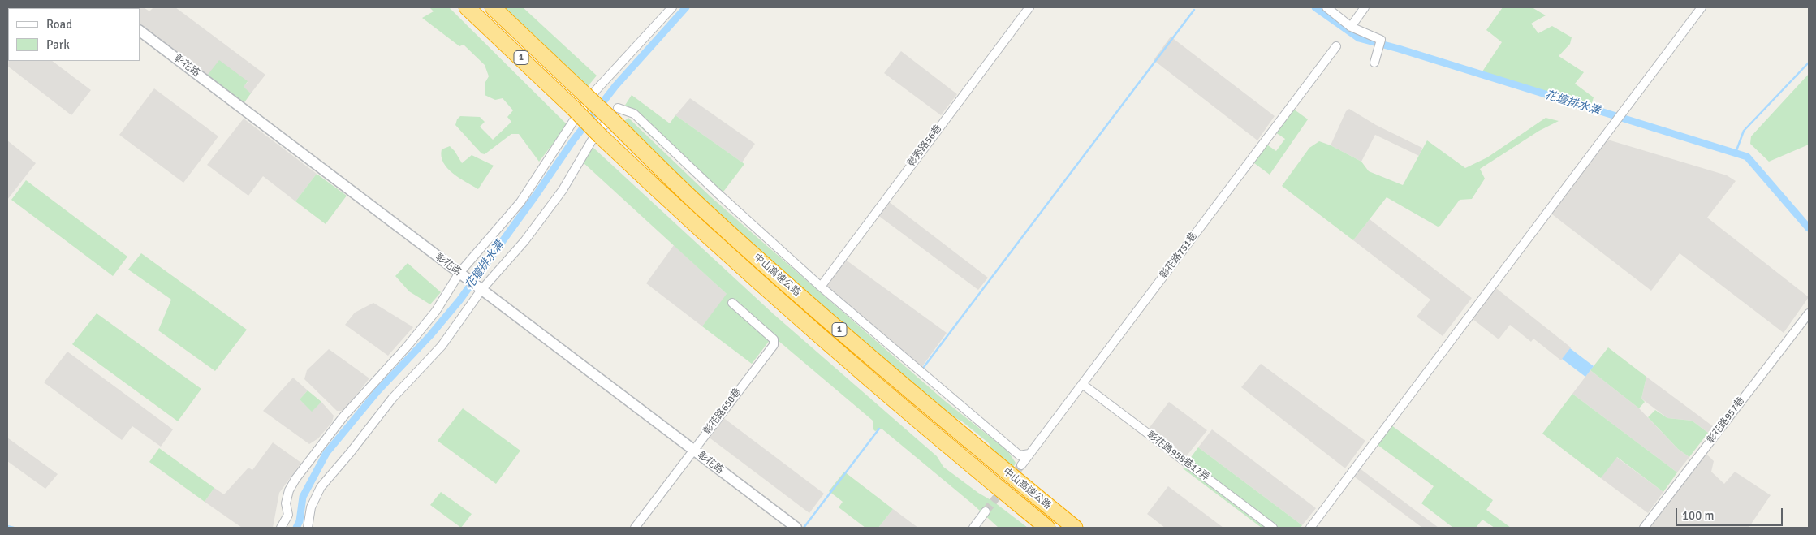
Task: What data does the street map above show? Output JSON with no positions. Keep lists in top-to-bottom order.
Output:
{
  "streets": {
    "highway": ["1", "中山高速公路"],
    "street": [
      "彰花路",
      "彰秀路56巷",
      "彰花路751巷",
      "彰花路650巷",
      "彰花路957巷",
      "彰花路958巷17弄"
    ]
  },
  "crossings": [
    ["彰花路", "彰花路650巷"],
    ["彰花路751巷", "彰花路958巷17弄"]
  ],
  "water": ["花壇排水溝"],
  "legend": ["Road", "Park"],
  "scale_bar": "100 m"
}
